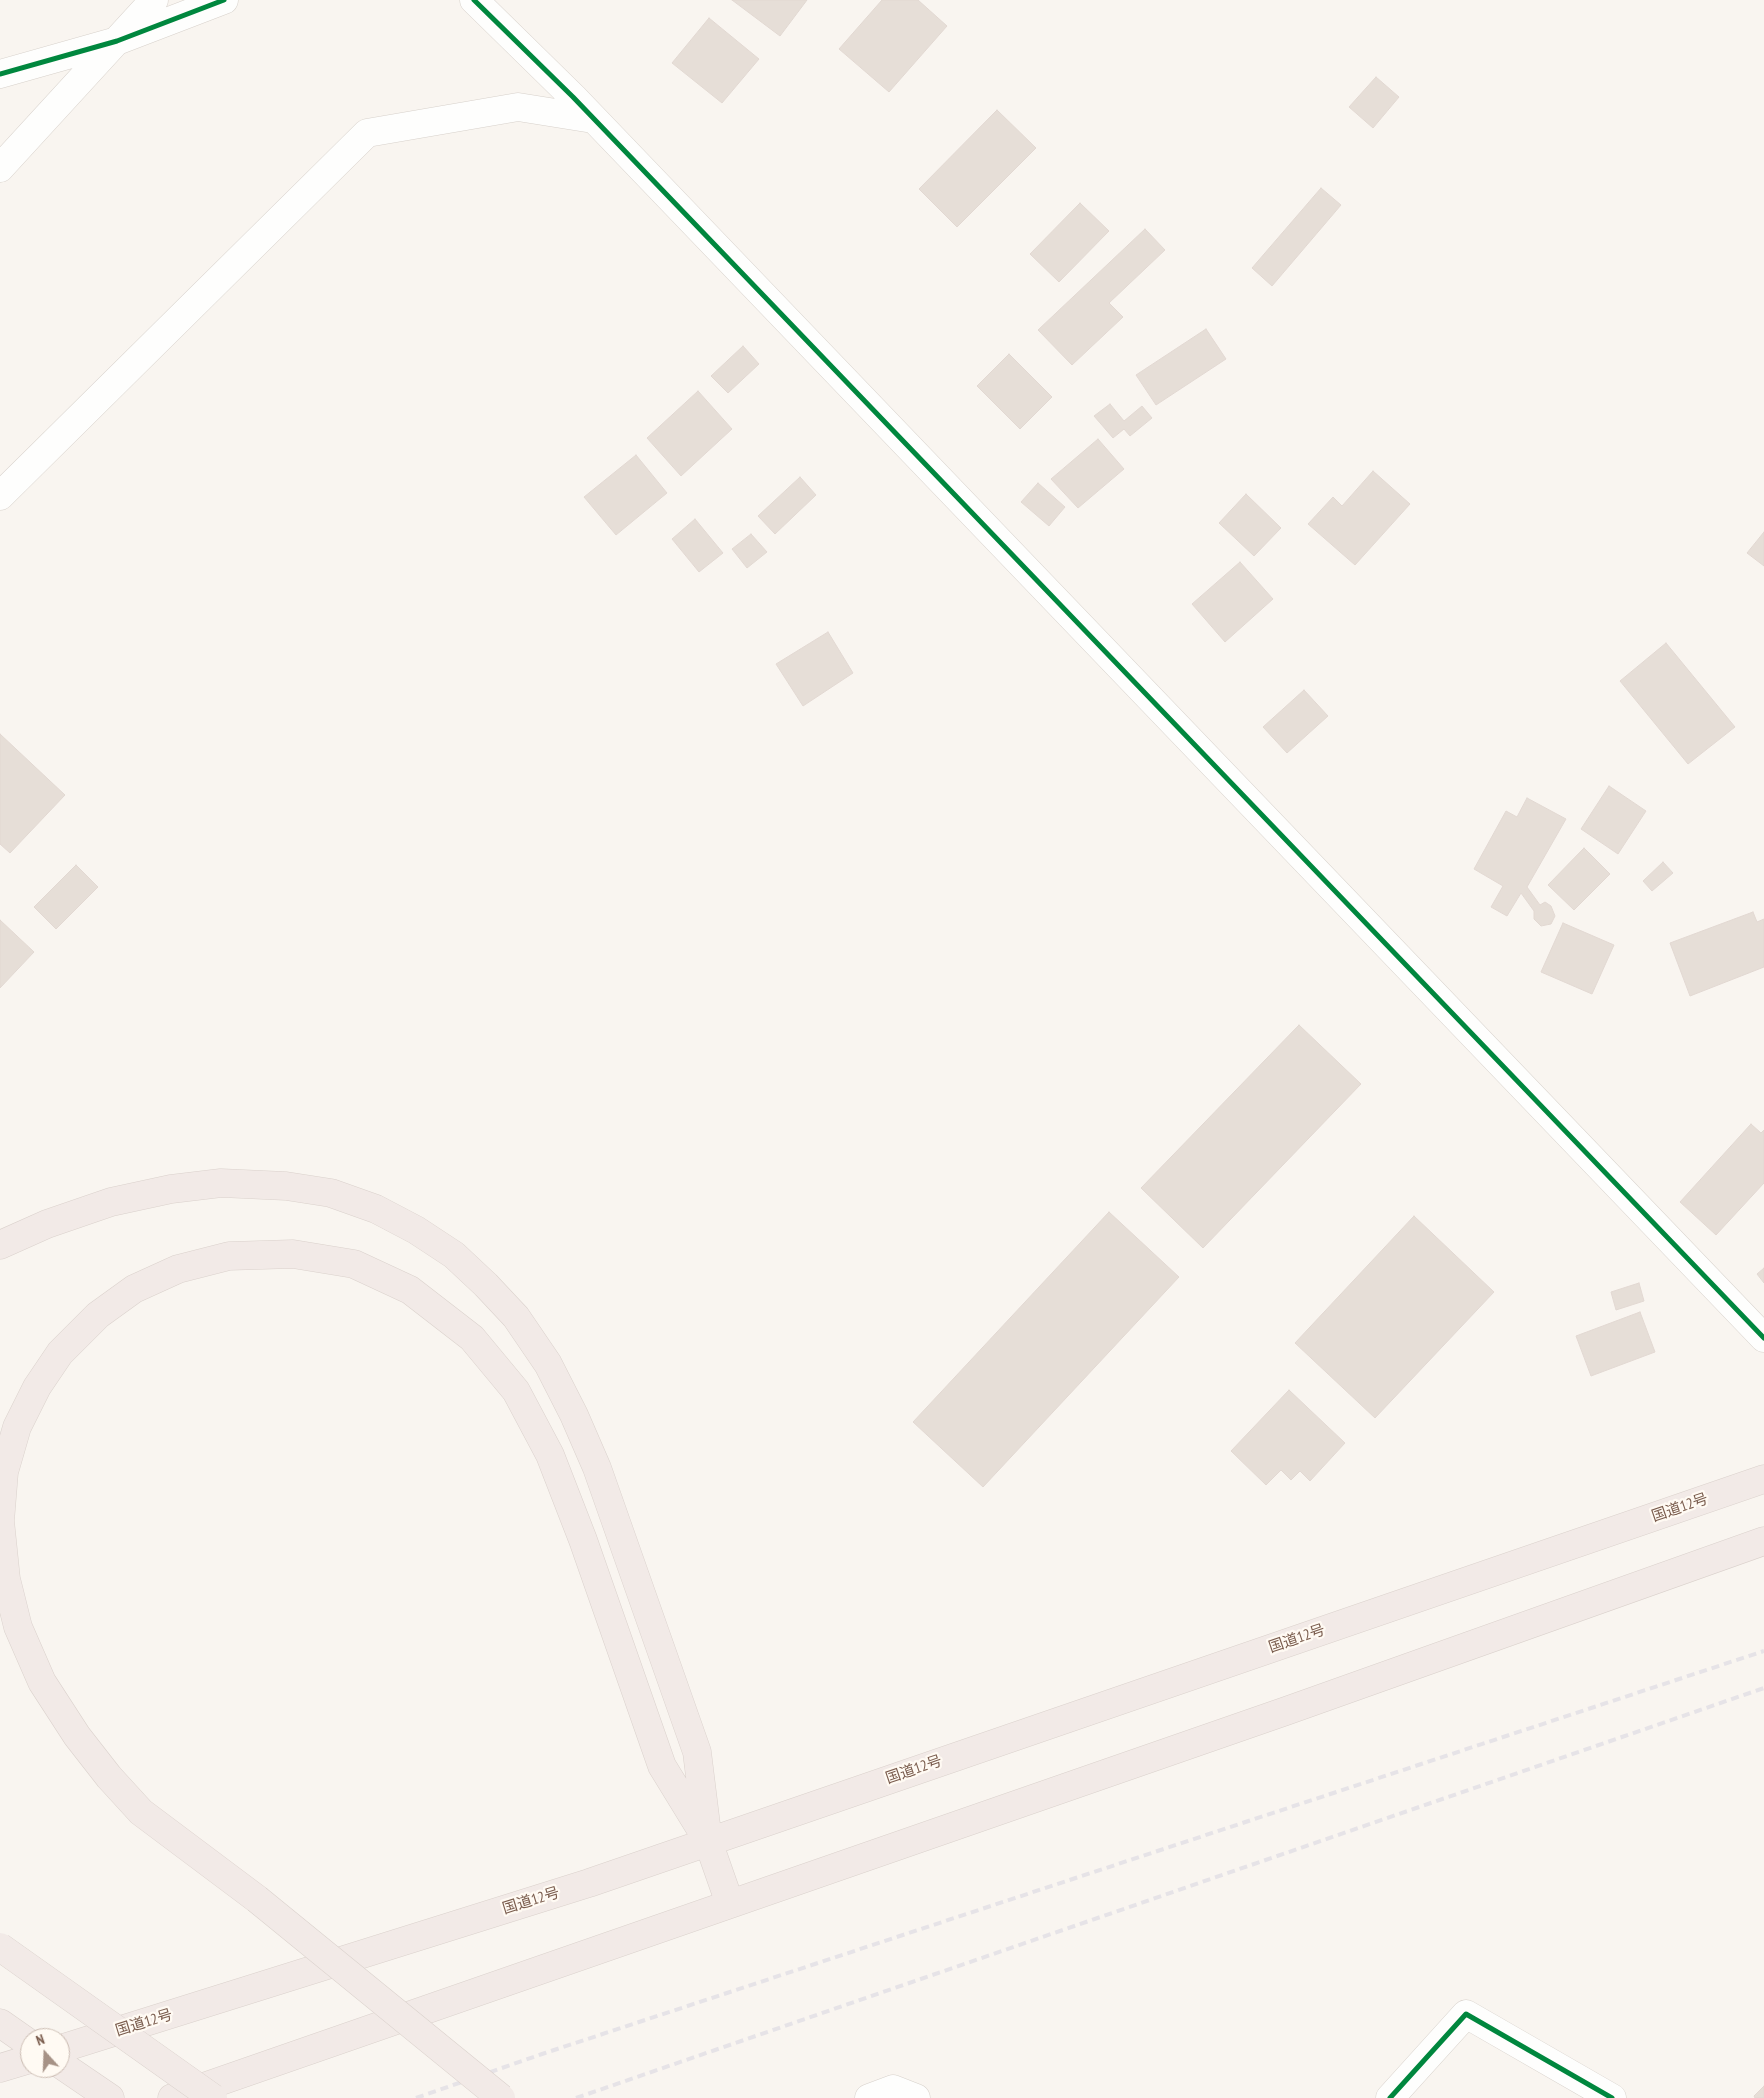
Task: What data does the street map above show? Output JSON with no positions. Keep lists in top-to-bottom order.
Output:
{
  "streets": {
    "highway": ["国道12号"]
  },
  "north": "top"
}
